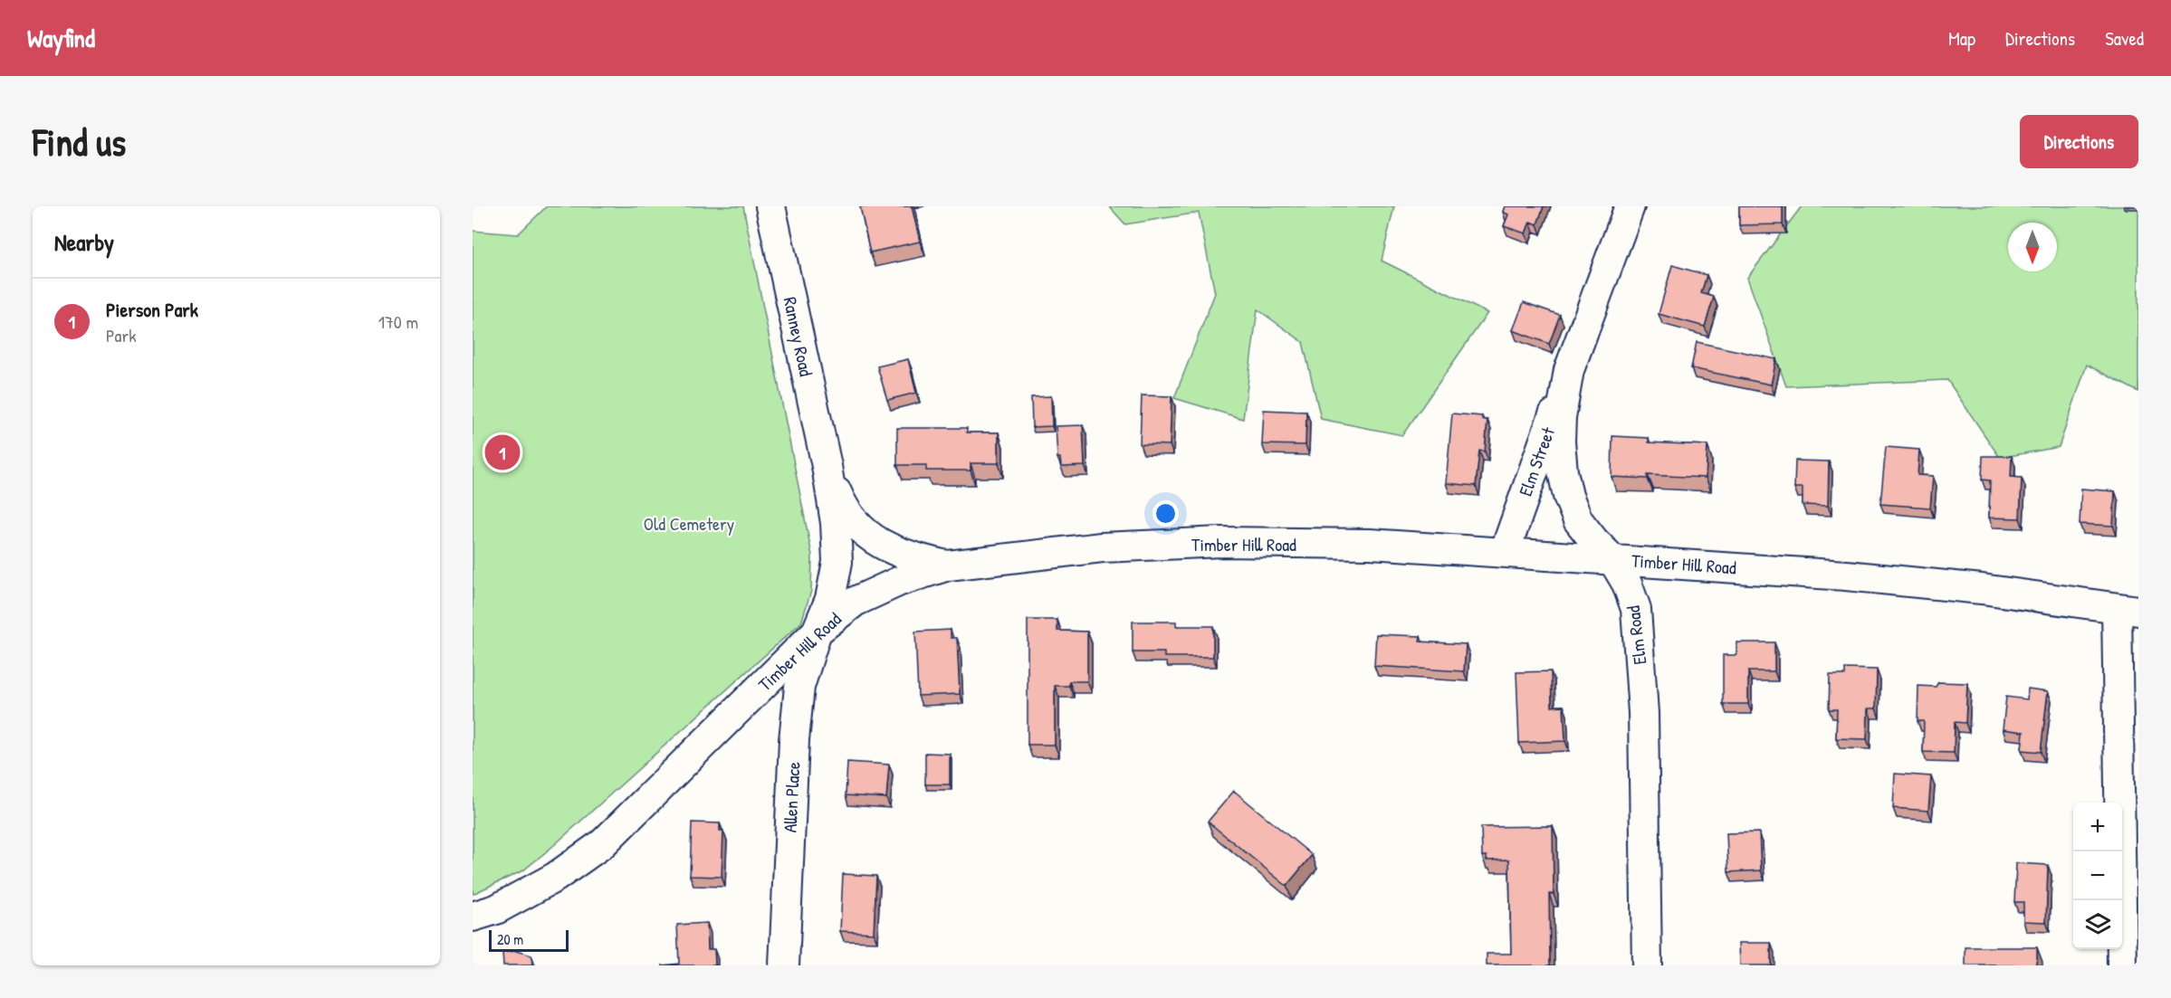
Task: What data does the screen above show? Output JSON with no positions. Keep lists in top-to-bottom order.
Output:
{
  "streets": {
    "street": [
      "Ranney Road",
      "Elm Street",
      "Timber Hill Road",
      "Elm Road",
      "Allen Place"
    ]
  },
  "crossings": [
    ["Ranney Road", "Timber Hill Road"],
    ["Ranney Road", "Allen Place"],
    ["Elm Street", "Timber Hill Road"],
    ["Elm Street", "Elm Road"],
    ["Timber Hill Road", "Elm Road"],
    ["Timber Hill Road", "Allen Place"]
  ],
  "parks": ["Old Cemetery"],
  "scale_bar": "20 m",
  "north": "bottom",
  "page": {
    "header": "Wayfind",
    "nav": ["Map", "Directions", "Saved"],
    "buttons": "Directions",
    "title": "Find us",
    "heading": "Nearby",
    "list": [
      {
        "mark": "1",
        "name": "Pierson Park",
        "note": "Park",
        "value": "170 m"
      }
    ],
    "pins": "1",
    "map_buttons": ["+", "−"],
    "scale": "20 m"
  }
}
